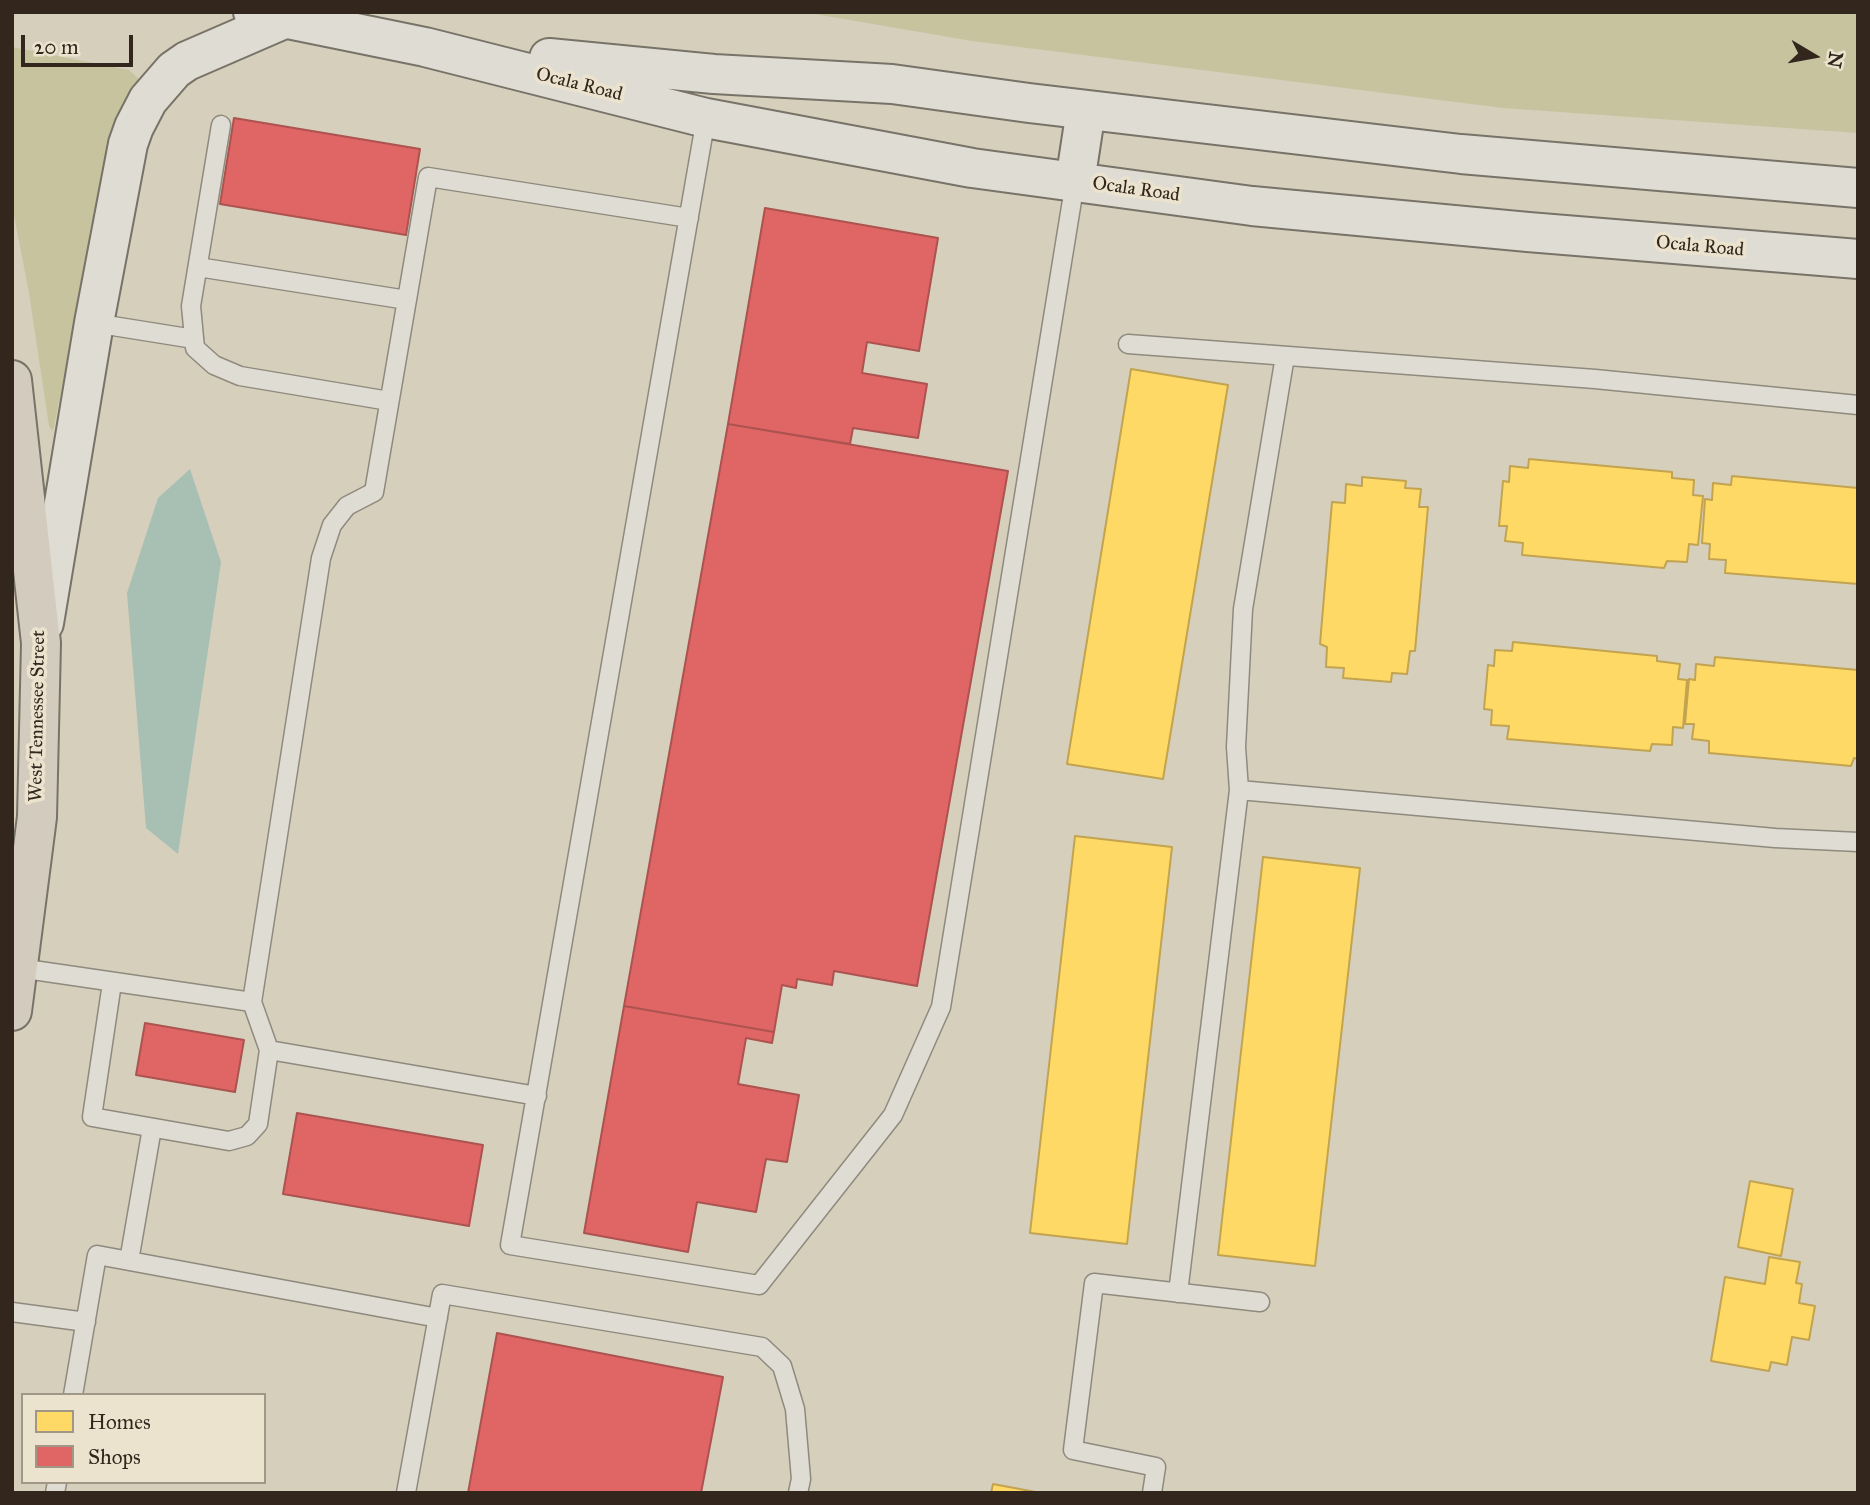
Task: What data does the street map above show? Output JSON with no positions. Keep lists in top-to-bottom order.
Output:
{
  "streets": {
    "main road": ["Ocala Road", "West Tennessee Street"]
  },
  "legend": ["Homes", "Shops"],
  "scale_bar": "20 m",
  "north": "right"
}
